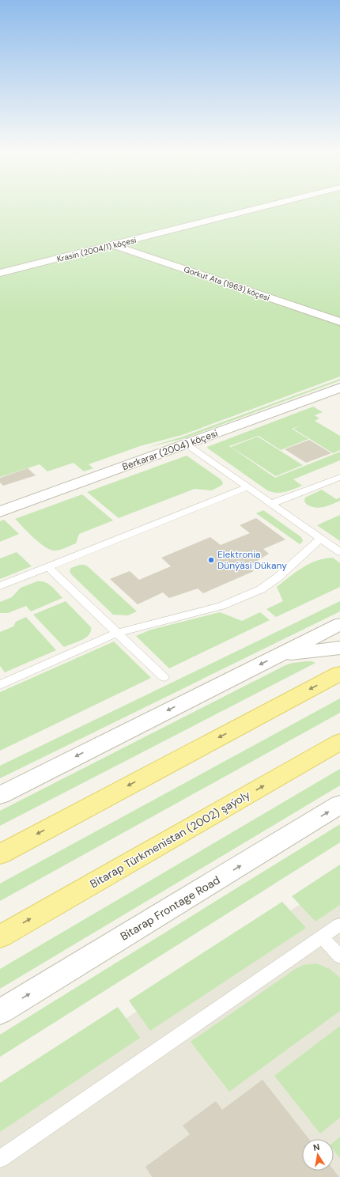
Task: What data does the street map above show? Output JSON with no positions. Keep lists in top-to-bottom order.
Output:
{
  "streets": {
    "main road": ["Bitarap Türkmenistan (2002) şaýoly"],
    "street": [
      "Krasin (2004/1) köçesi",
      "Gorkut Ata (1963) köçesi",
      "Berkarar (2004) köçesi",
      "Bitarap Frontage Road"
    ]
  },
  "crossings": [
    ["Krasin (2004/1) köçesi", "Gorkut Ata (1963) köçesi"]
  ],
  "one_way": ["Bitarap Frontage Road"],
  "places": ["Elektronia Dünýäsi Dükany"],
  "north": "top"
}
